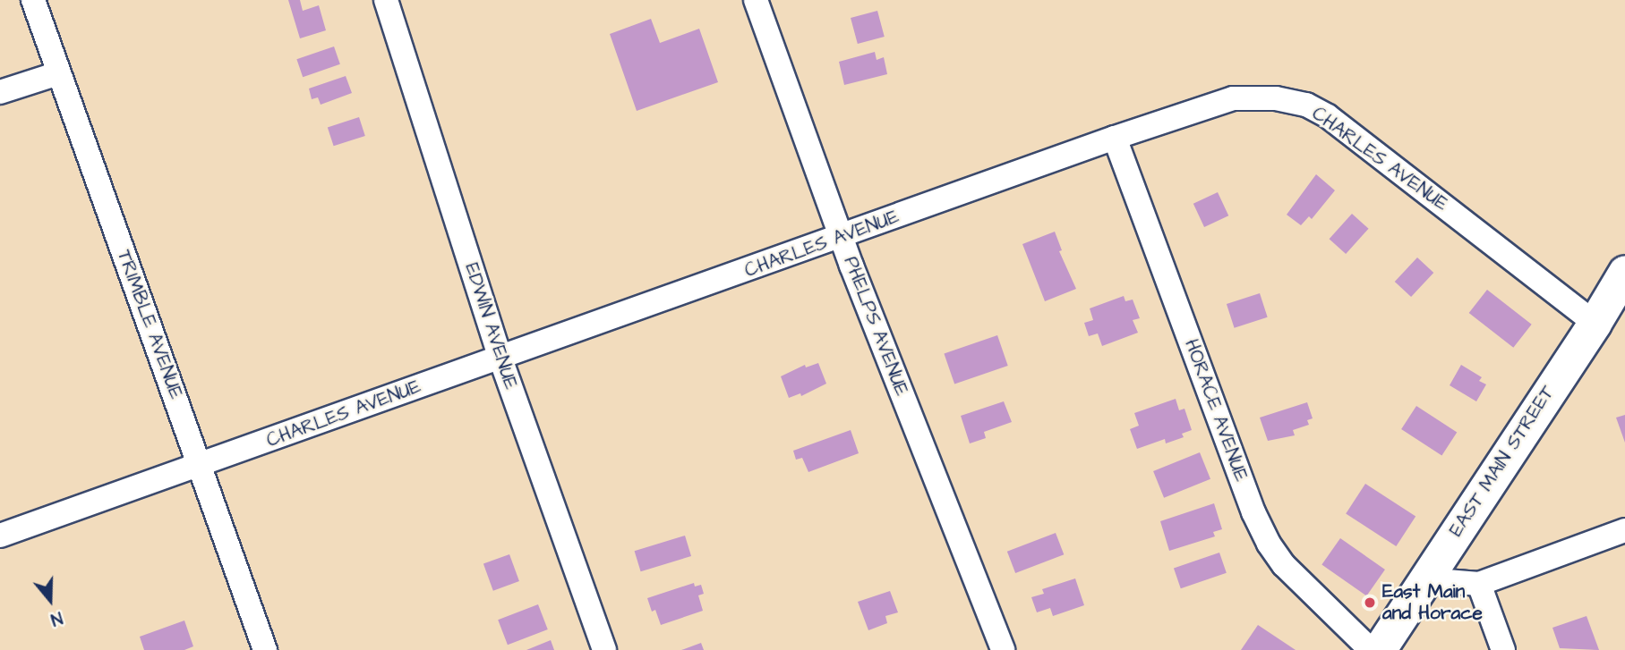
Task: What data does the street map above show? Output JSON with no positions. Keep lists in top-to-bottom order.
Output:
{
  "streets": {
    "street": [
      "CHARLES AVENUE",
      "TRIMBLE AVENUE",
      "EDWIN AVENUE",
      "PHELPS AVENUE",
      "HORACE AVENUE",
      "EAST MAIN STREET"
    ]
  },
  "crossings": [
    ["CHARLES AVENUE", "TRIMBLE AVENUE"],
    ["CHARLES AVENUE", "EDWIN AVENUE"],
    ["CHARLES AVENUE", "PHELPS AVENUE"],
    ["CHARLES AVENUE", "HORACE AVENUE"],
    ["CHARLES AVENUE", "EAST MAIN STREET"]
  ],
  "places": ["East Main and Horace"],
  "north": "bottom"
}
